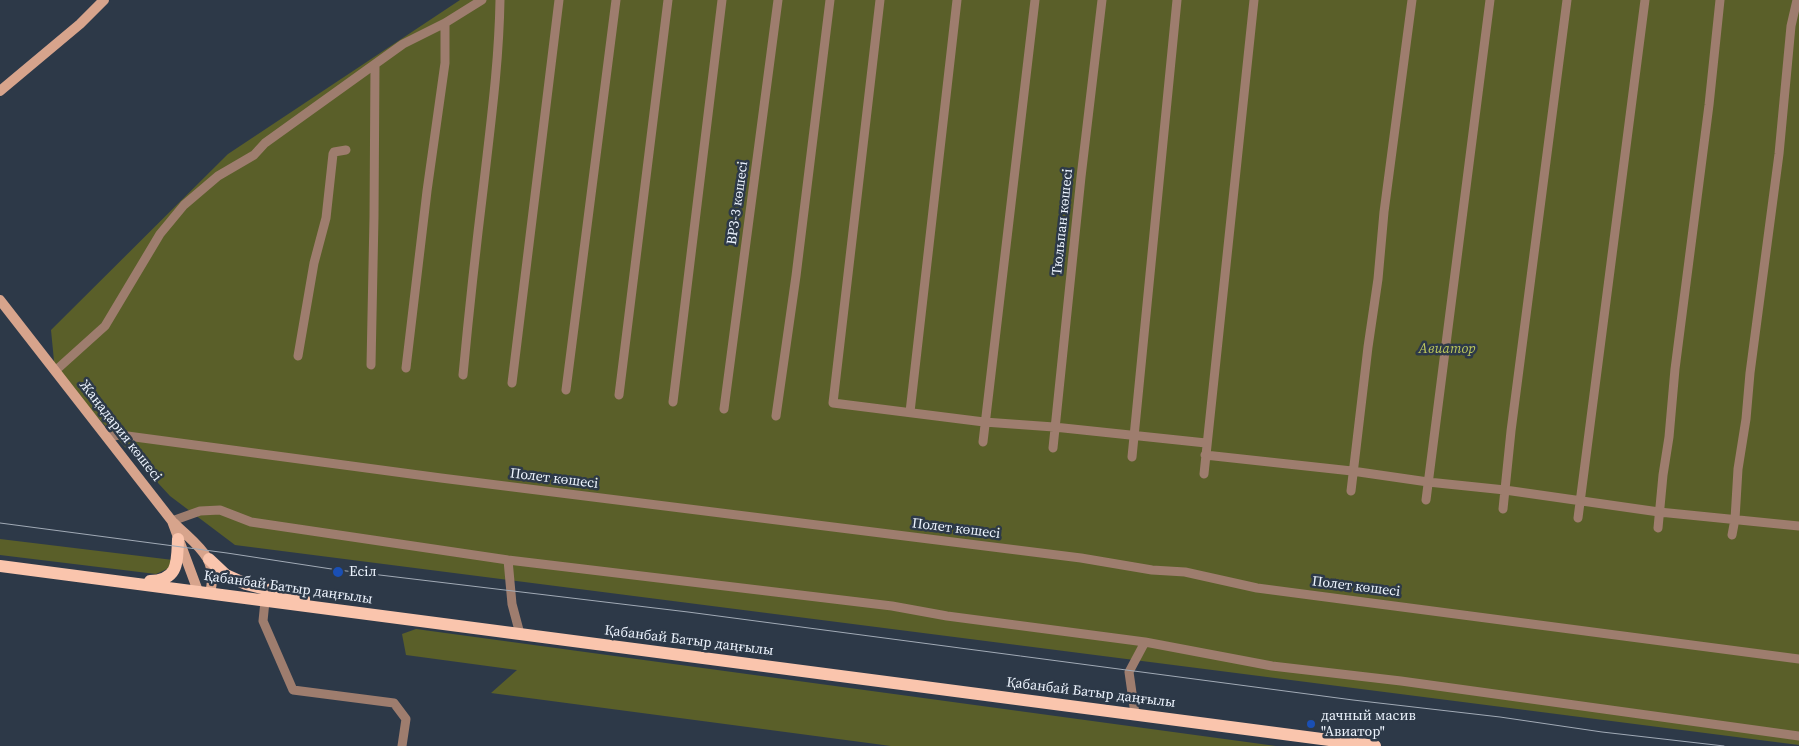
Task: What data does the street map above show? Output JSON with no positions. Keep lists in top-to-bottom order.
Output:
{
  "streets": {
    "main road": ["Қабанбай Батыр даңғылы"],
    "street": [
      "ВРЗ-3 көшесі",
      "Тюльпан көшесі",
      "Жаңадария көшесі",
      "Полет көшесі"
    ]
  },
  "crossings": [
    ["Жаңадария көшесі", "Полет көшесі"],
    ["Жаңадария көшесі", "Қабанбай Батыр даңғылы"]
  ],
  "parks": ["Авиатор"],
  "places": ["Есіл", "дачный масив \"Авиатор\""]
}
